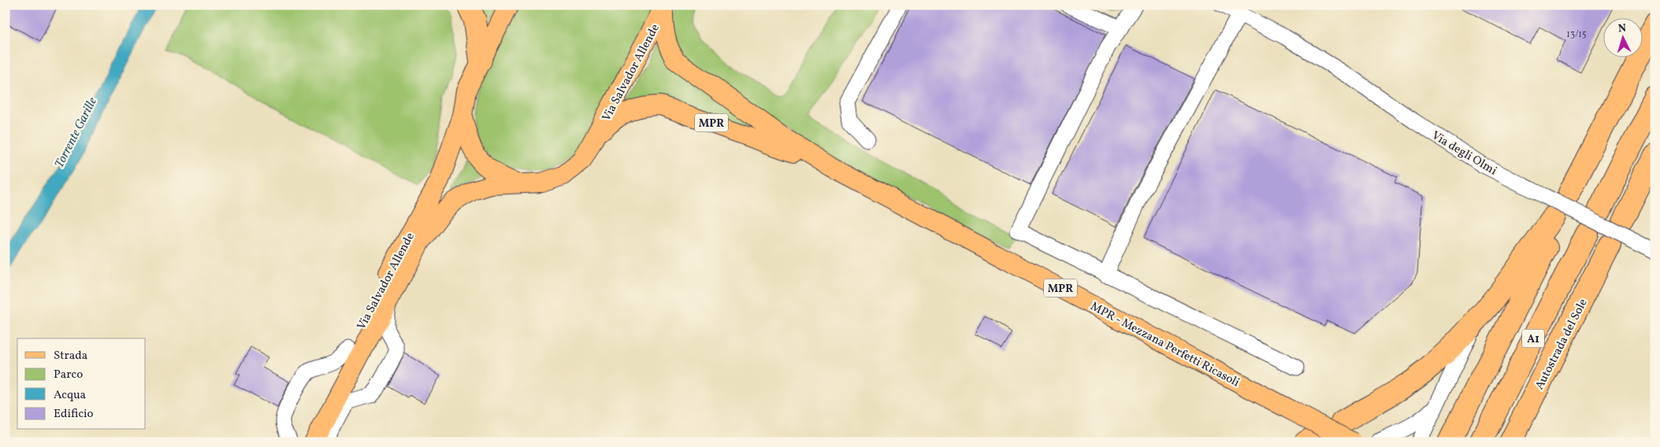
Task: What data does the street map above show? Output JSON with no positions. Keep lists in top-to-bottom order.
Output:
{
  "streets": {
    "highway": ["A1", "Autostrada del Sole"],
    "main road": ["Via Salvador Allende", "MPR", "MPR - Mezzana Perfetti Ricasoli"],
    "street": ["Via degli Olmi"]
  },
  "crossings": [
    ["Via Salvador Allende", "MPR - Mezzana Perfetti Ricasoli"]
  ],
  "water": ["Torrente Garille"],
  "house_numbers": ["13/15"],
  "legend": [
    "Strada",
    "Parco",
    "Acqua",
    "Edificio"
  ],
  "north": "top"
}
